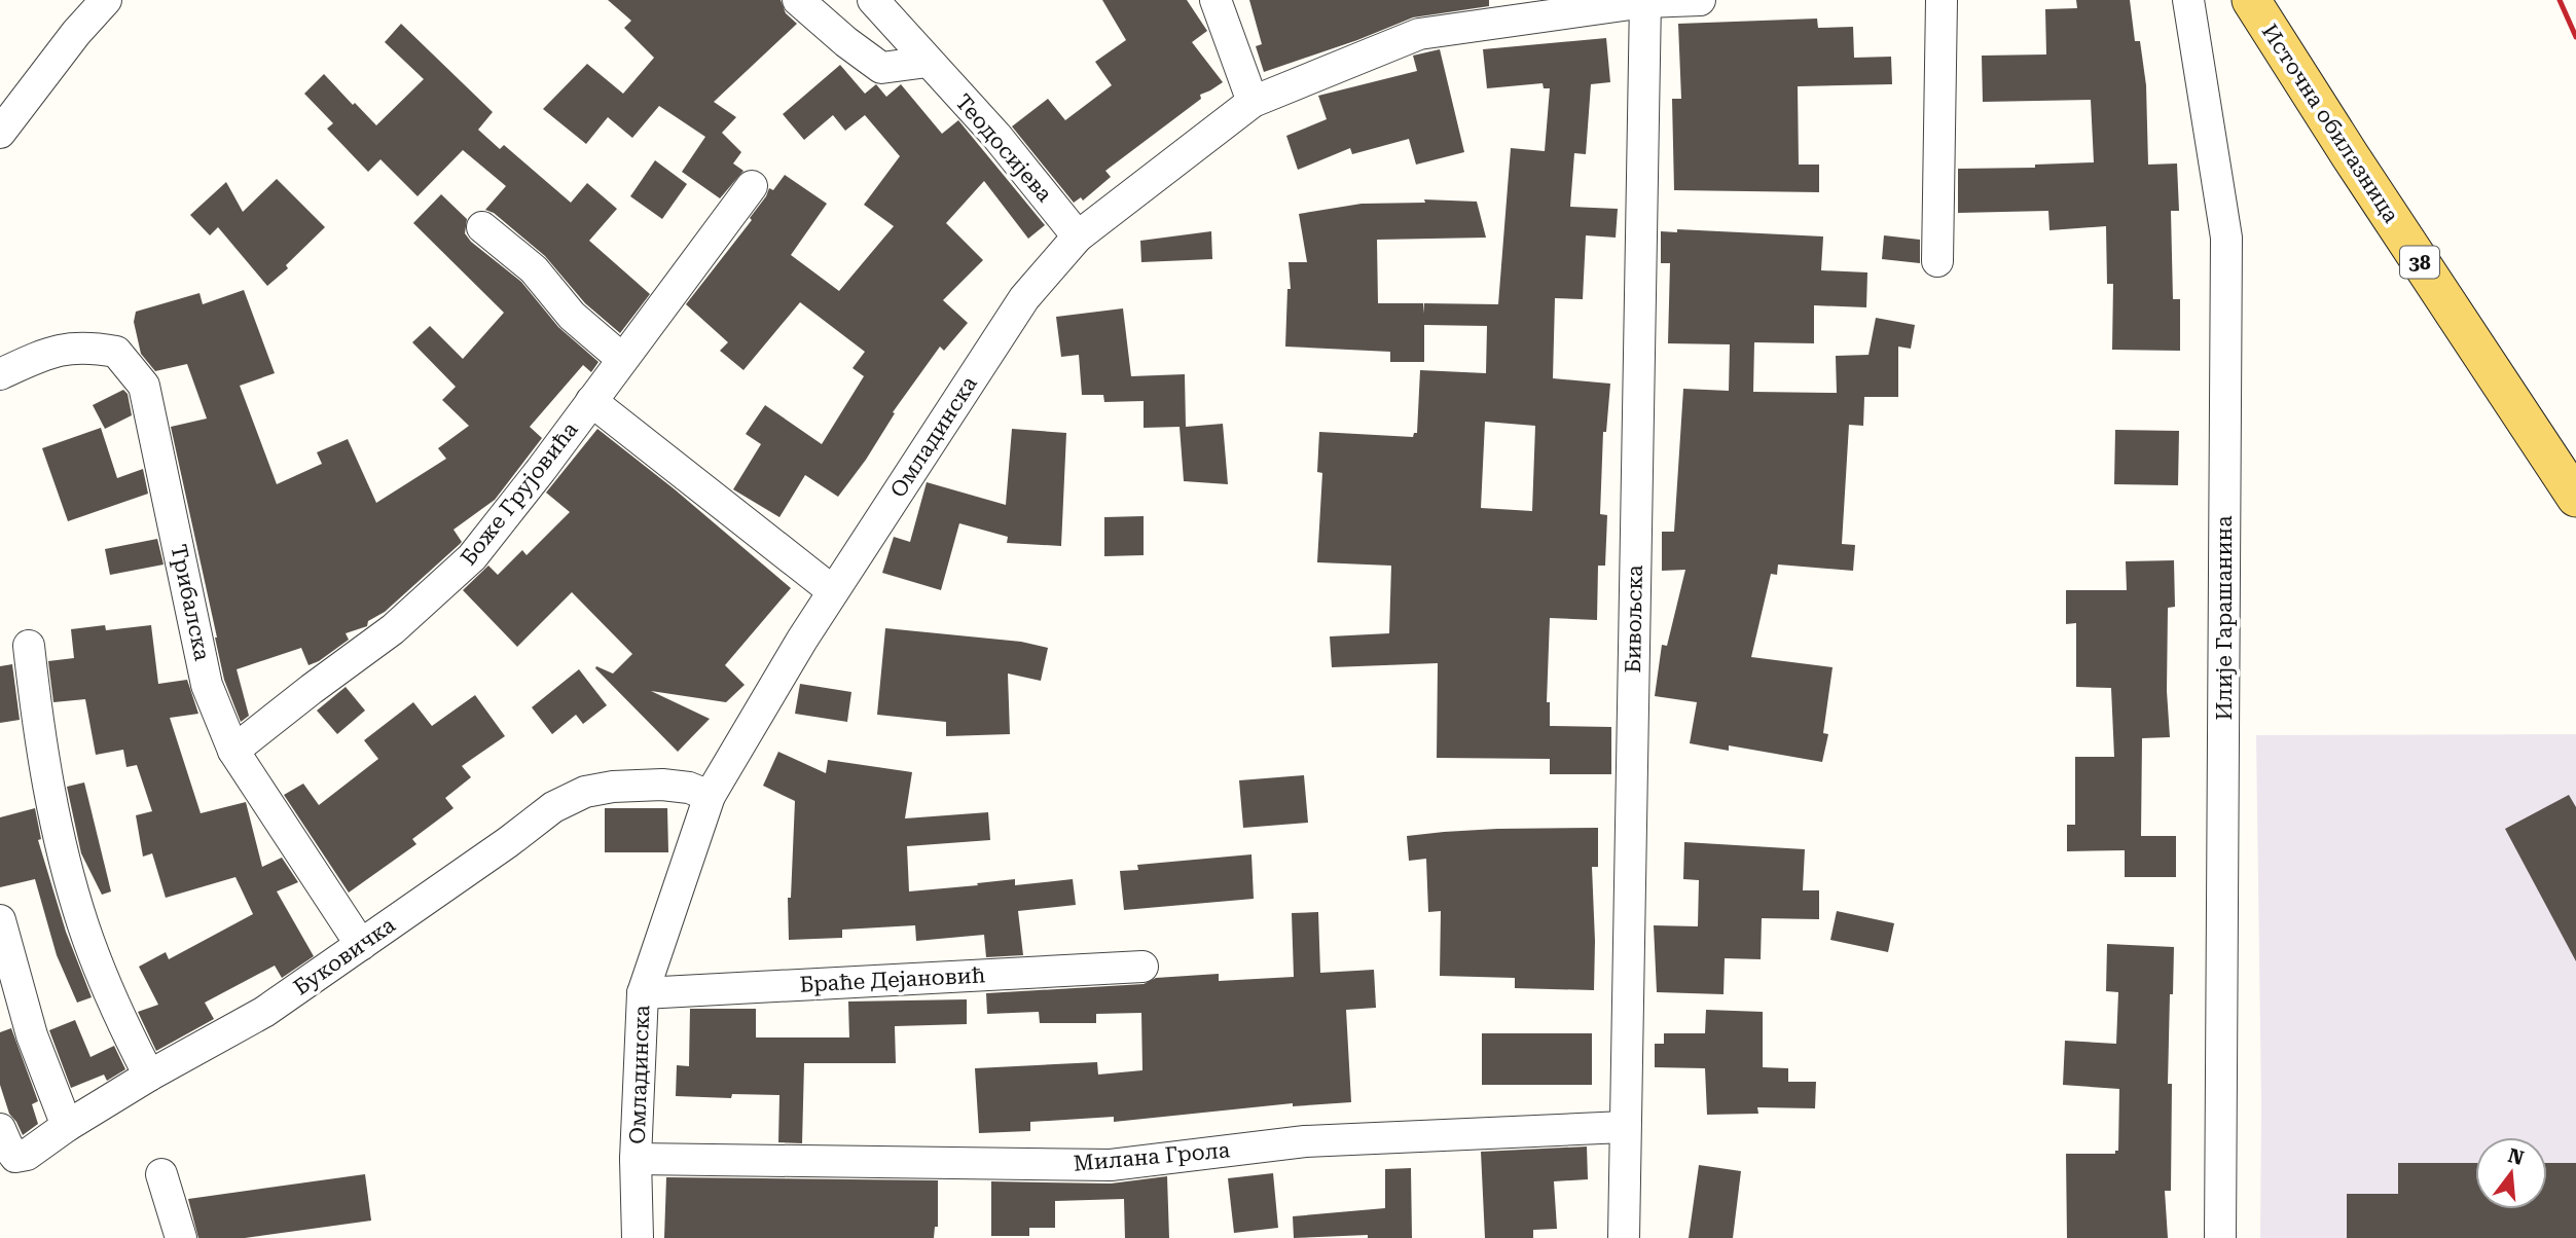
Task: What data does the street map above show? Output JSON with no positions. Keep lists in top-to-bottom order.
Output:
{
  "streets": {
    "main road": ["Источна обилазница", "38"],
    "street": [
      "Теодосијева",
      "Омладинска",
      "Боже Грујовића",
      "Трибалска",
      "Илије Гарашанина",
      "Бивољска",
      "Буковичка",
      "Браће Дејановић",
      "Милана Грола"
    ]
  },
  "crossings": [
    ["Теодосијева", "Омладинска"],
    ["Омладинска", "Бивољска"],
    ["Омладинска", "Буковичка"],
    ["Омладинска", "Браће Дејановић"],
    ["Омладинска", "Милана Грола"],
    ["Боже Грујовића", "Трибалска"],
    ["Трибалска", "Буковичка"],
    ["Бивољска", "Милана Грола"]
  ],
  "north": "top"
}
